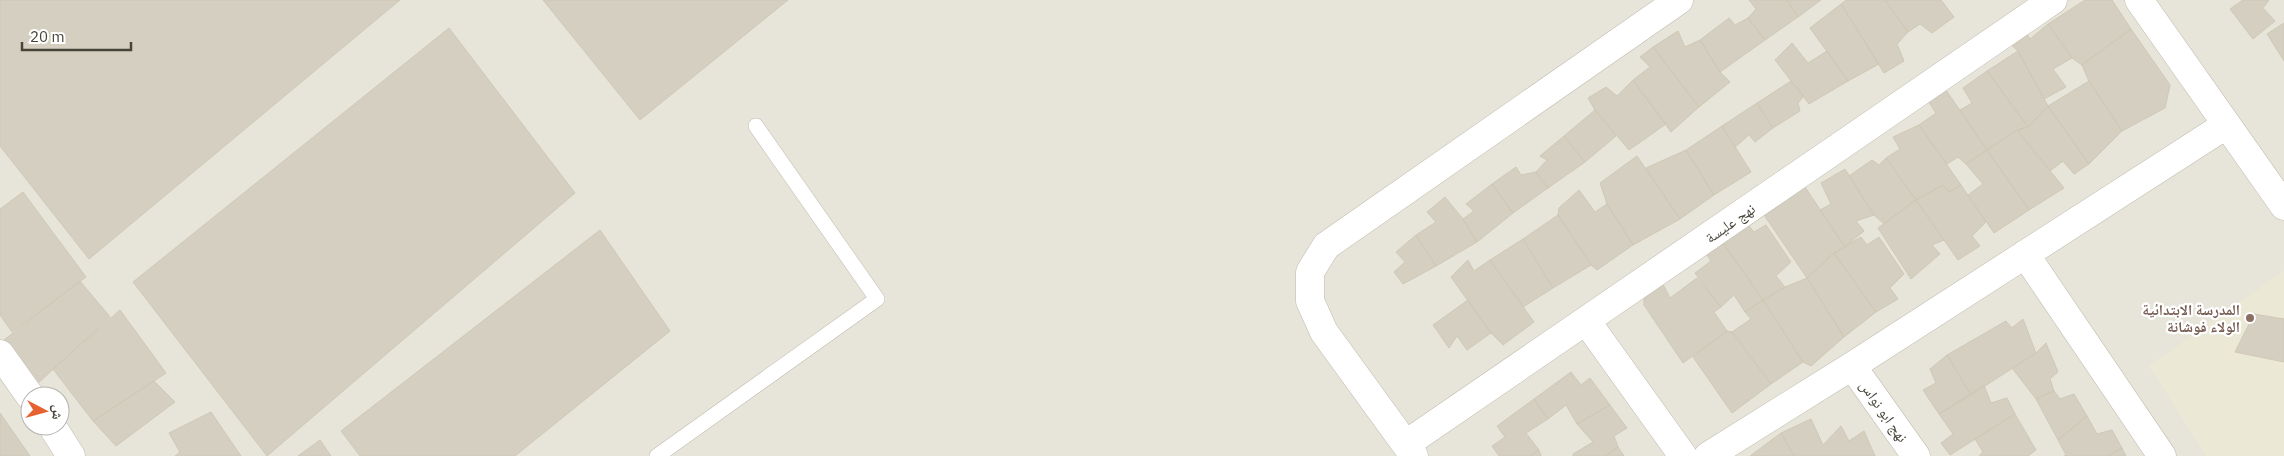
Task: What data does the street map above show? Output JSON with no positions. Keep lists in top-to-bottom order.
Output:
{
  "streets": {
    "street": ["نهج عليسة", "نهج ابو نواس"]
  },
  "places": ["المدرسة الابتدائية الولاء فوشانة"],
  "scale_bar": "20 m",
  "north": "right"
}
